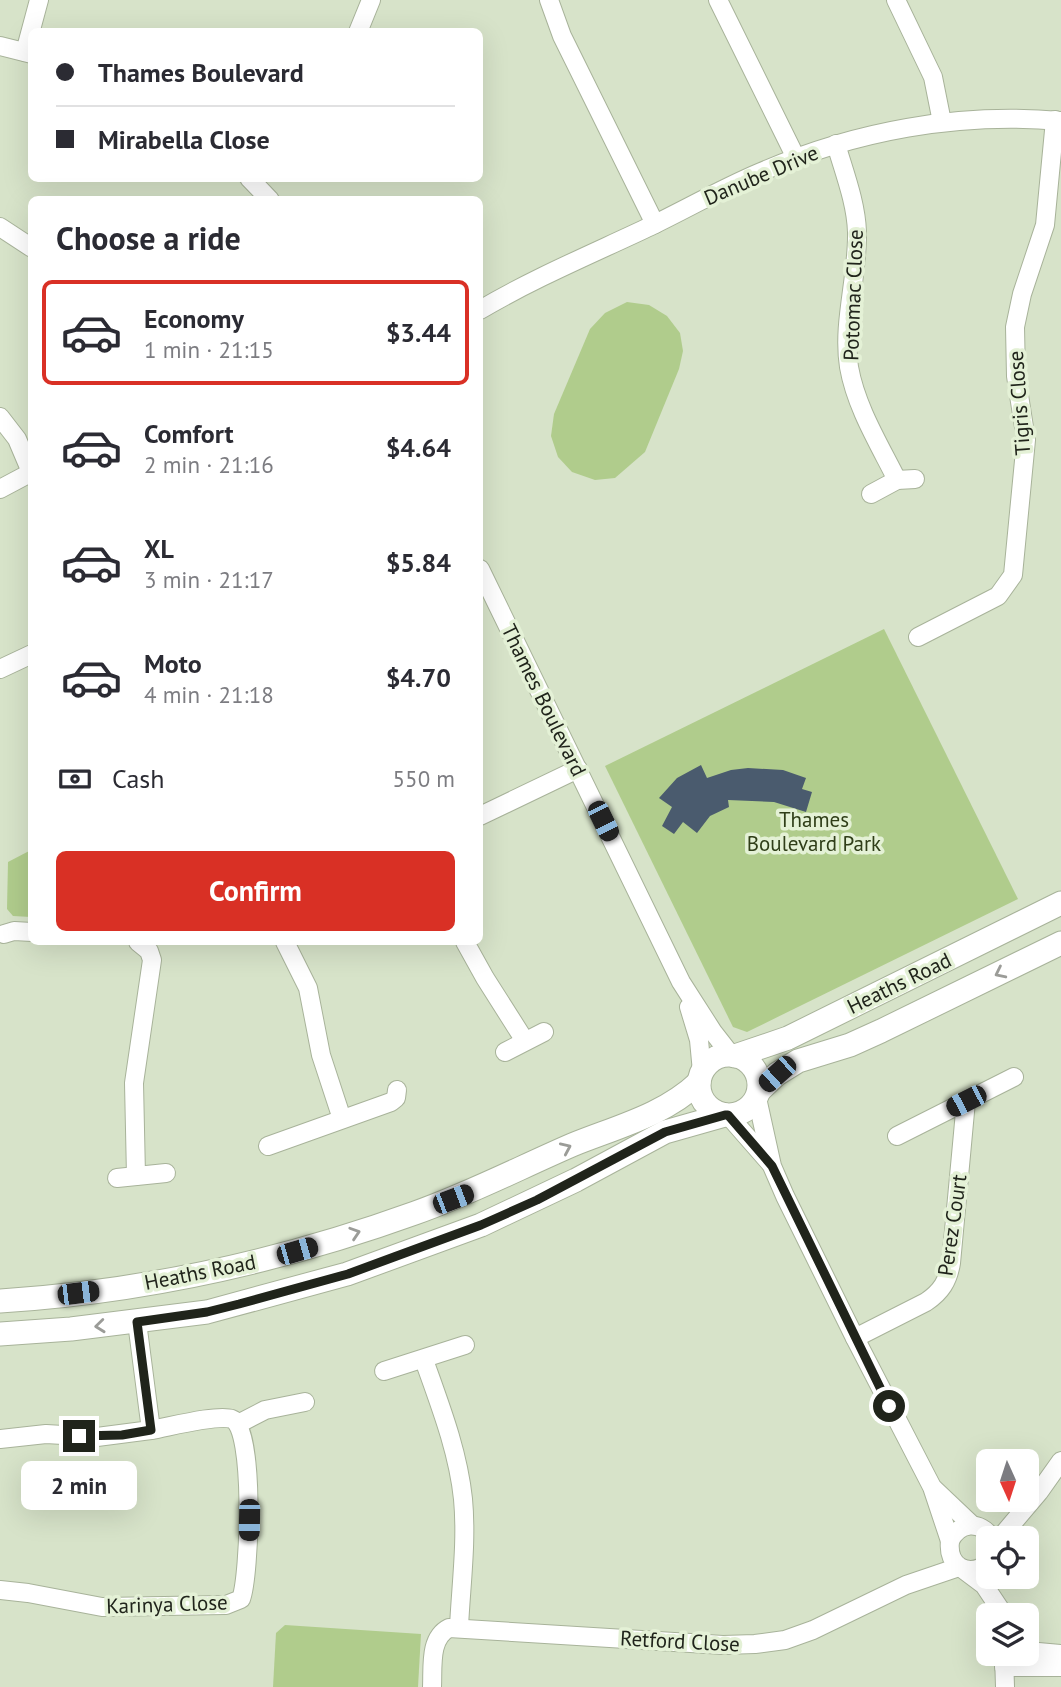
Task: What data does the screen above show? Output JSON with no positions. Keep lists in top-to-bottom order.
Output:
{
  "streets": {
    "main road": ["Heaths Road"],
    "street": [
      "Danube Drive",
      "Potomac Close",
      "Tigris Close",
      "Thames Boulevard",
      "Perez Court",
      "Karinya Close",
      "Retford Close"
    ]
  },
  "crossings": [
    ["Danube Drive", "Potomac Close"],
    ["Danube Drive", "Tigris Close"],
    ["Thames Boulevard", "Heaths Road"]
  ],
  "parks": ["Thames Boulevard Park"],
  "north": "bottom",
  "page": {
    "banner": ["Thames Boulevard", "Mirabella Close"],
    "heading": "Choose a ride",
    "list": [
      {
        "name": "Economy",
        "note": "1 min · 21:15",
        "value": "$3.44"
      },
      {
        "name": "Comfort",
        "note": "2 min · 21:16",
        "value": "$4.64"
      },
      {
        "name": "XL",
        "note": "3 min · 21:17",
        "value": "$5.84"
      },
      {
        "name": "Moto",
        "note": "4 min · 21:18",
        "value": "$4.70"
      }
    ],
    "pay": ["Cash", "550 m"],
    "buttons": "Confirm",
    "bubble": "2 min"
  }
}
